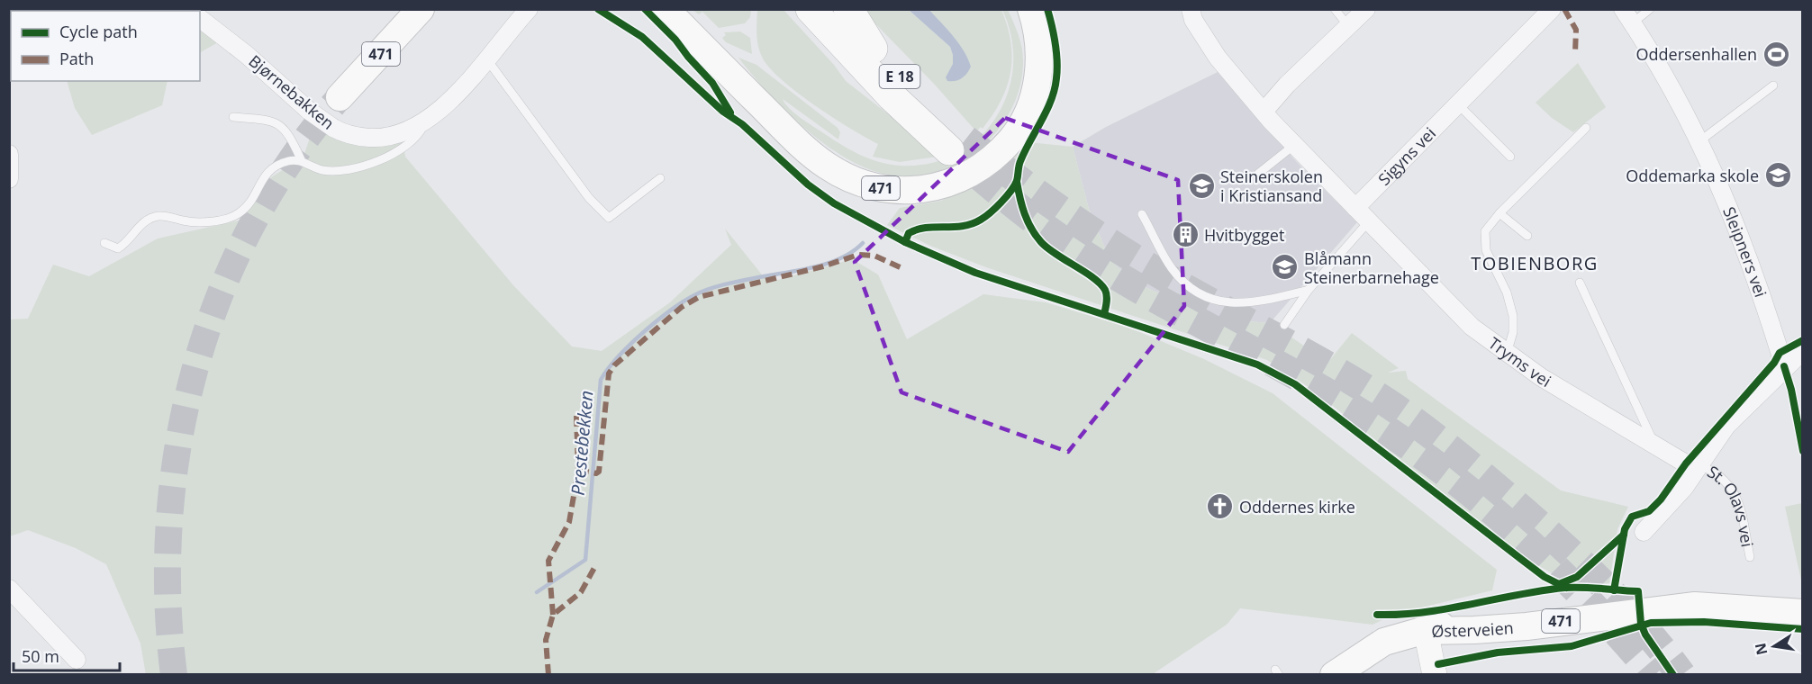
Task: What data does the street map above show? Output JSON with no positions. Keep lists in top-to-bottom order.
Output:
{
  "streets": {
    "highway": ["E 18"],
    "main road": ["471", "Østerveien"],
    "street": [
      "Bjørnebakken",
      "Sigyns vei",
      "Sleipners vei",
      "Tryms vei",
      "St. Olavs vei"
    ]
  },
  "crossings": [
    ["471", "Østerveien"],
    ["Sigyns vei", "Tryms vei"],
    ["Sleipners vei", "St. Olavs vei"],
    ["Tryms vei", "St. Olavs vei"]
  ],
  "districts": ["TOBIENBORG"],
  "water": ["Prestebekken"],
  "places": {
    "sports": ["Oddersenhallen"],
    "school or university": ["Oddemarka skole", "Steinerskolen i Kristiansand", "Blåmann Steinerbarnehage"],
    "building": ["Hvitbygget"],
    "church": ["Oddernes kirke"]
  },
  "legend": ["Cycle path", "Path"],
  "scale_bar": "50 m",
  "north": "left"
}
